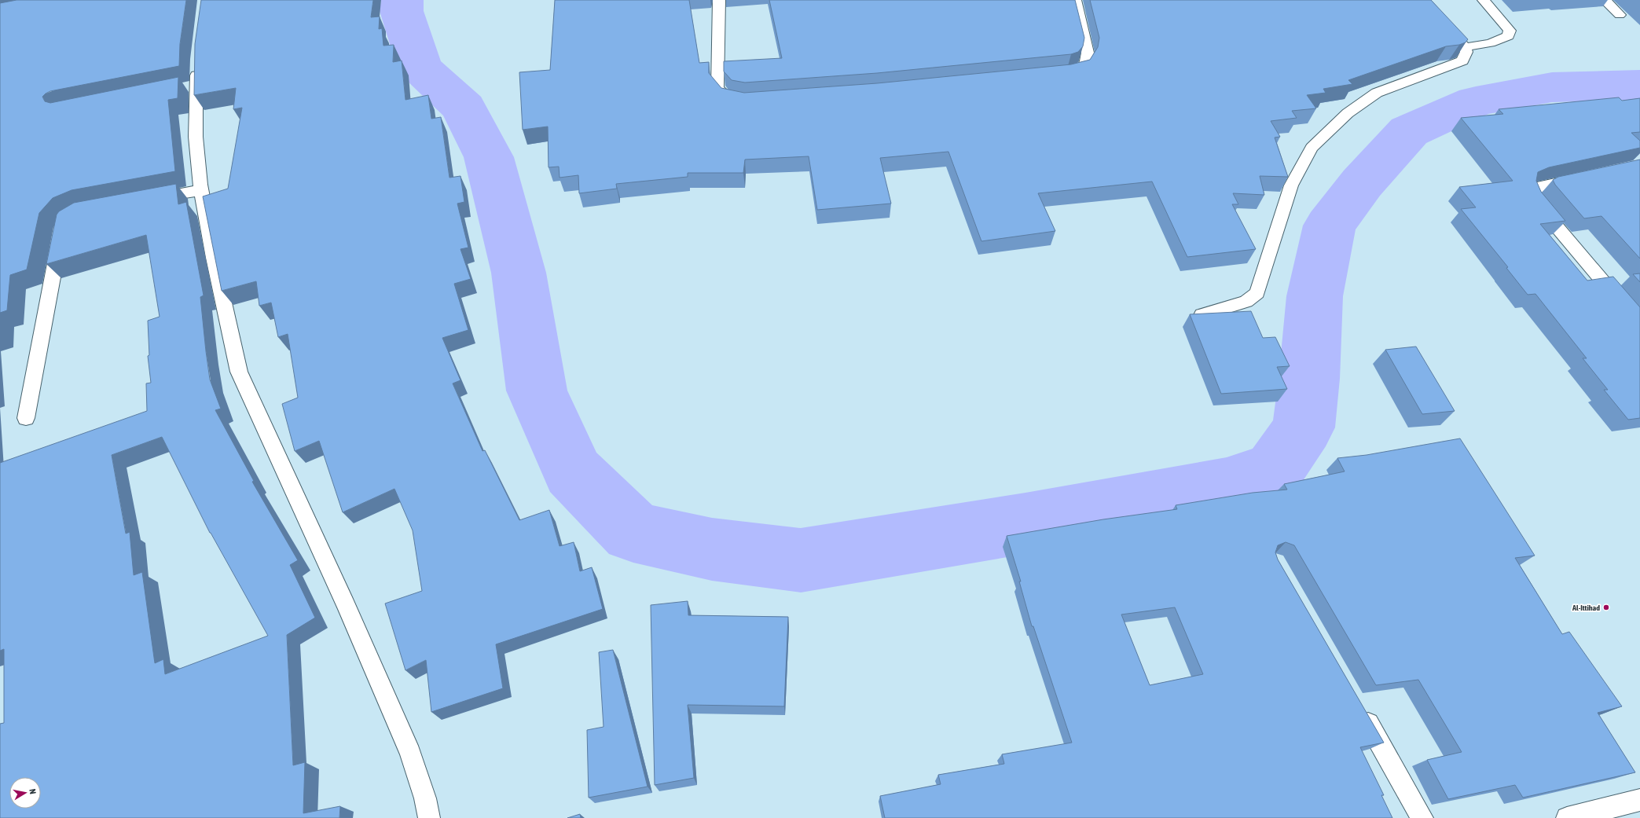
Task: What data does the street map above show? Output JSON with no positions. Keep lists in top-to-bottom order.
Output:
{
  "places": ["Al-Ittihad"],
  "north": "right"
}
